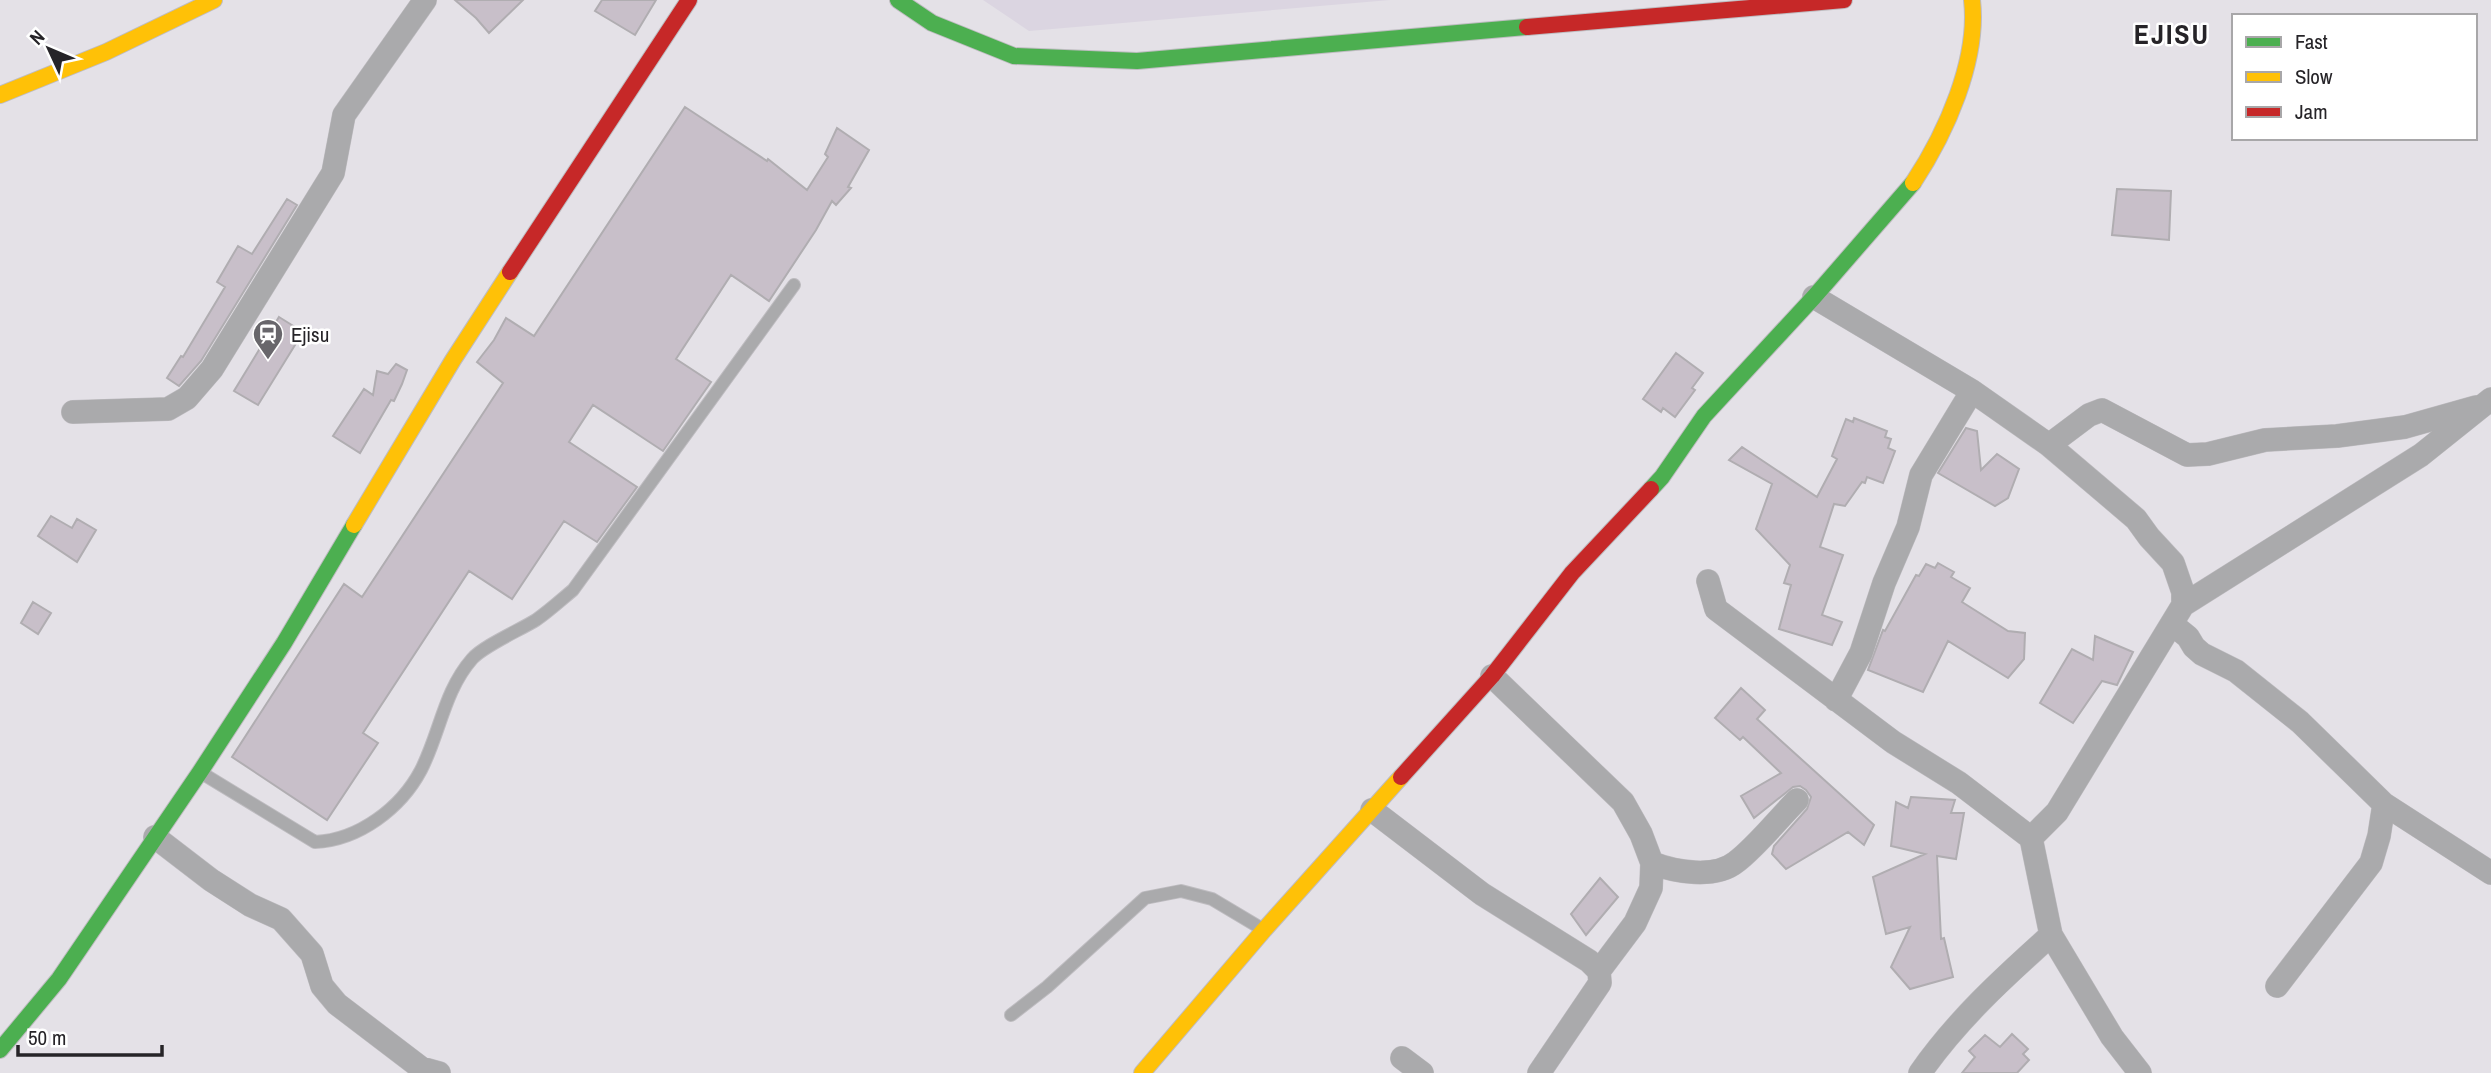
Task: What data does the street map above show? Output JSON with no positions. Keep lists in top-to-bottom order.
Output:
{
  "districts": ["EJISU"],
  "places": {
    "station": ["Ejisu"]
  },
  "legend": ["Fast", "Slow", "Jam"],
  "scale_bar": "50 m",
  "north": "top left"
}
